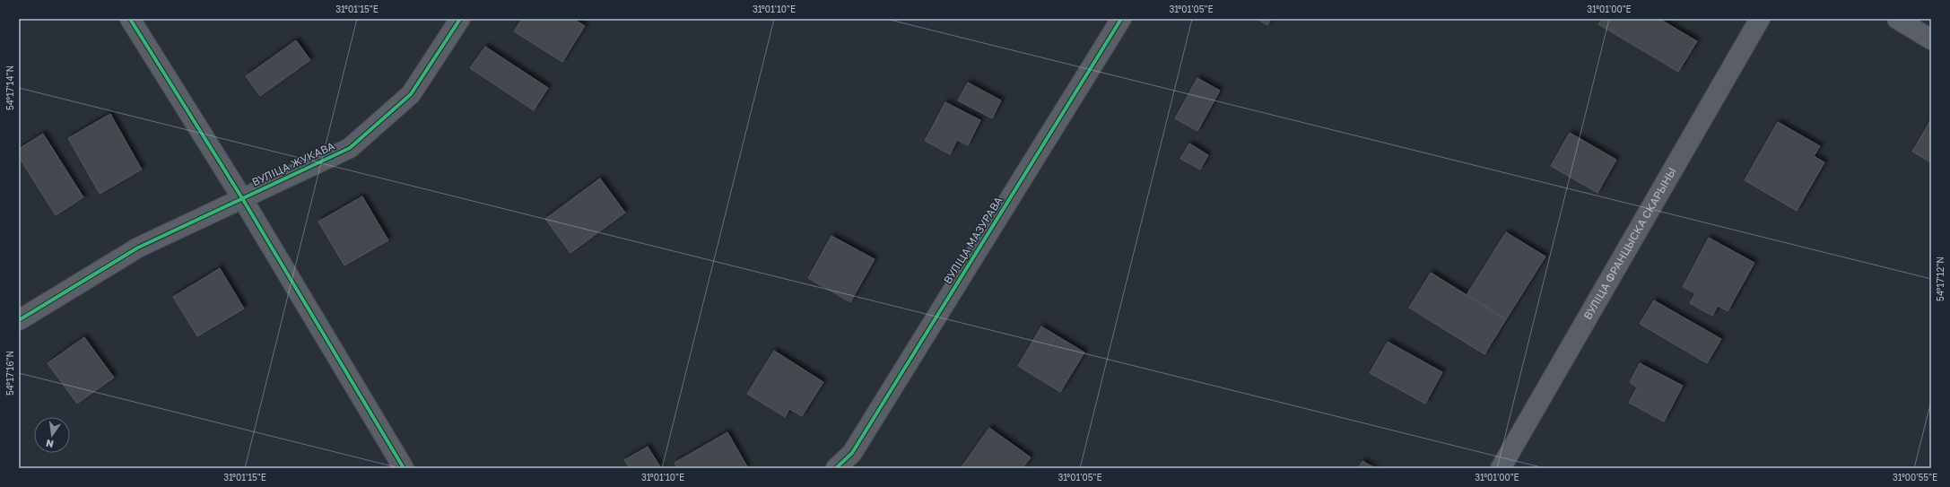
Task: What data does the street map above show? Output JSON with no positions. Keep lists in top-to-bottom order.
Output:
{
  "streets": {
    "street": ["ВУЛІЦА ЖУКАВА", "ВУЛІЦА МАЗУРАВА", "ВУЛІЦА ФРАНЦЫСКА СКАРЫНЫ"]
  },
  "north": "bottom",
  "coordinates": [
    "31°01'15\"E",
    "31°01'10\"E",
    "31°01'05\"E",
    "31°01'00\"E",
    "54°17'14\"N",
    "54°17'12\"N",
    "54°17'16\"N",
    "31°00'55\"E"
  ]
}
